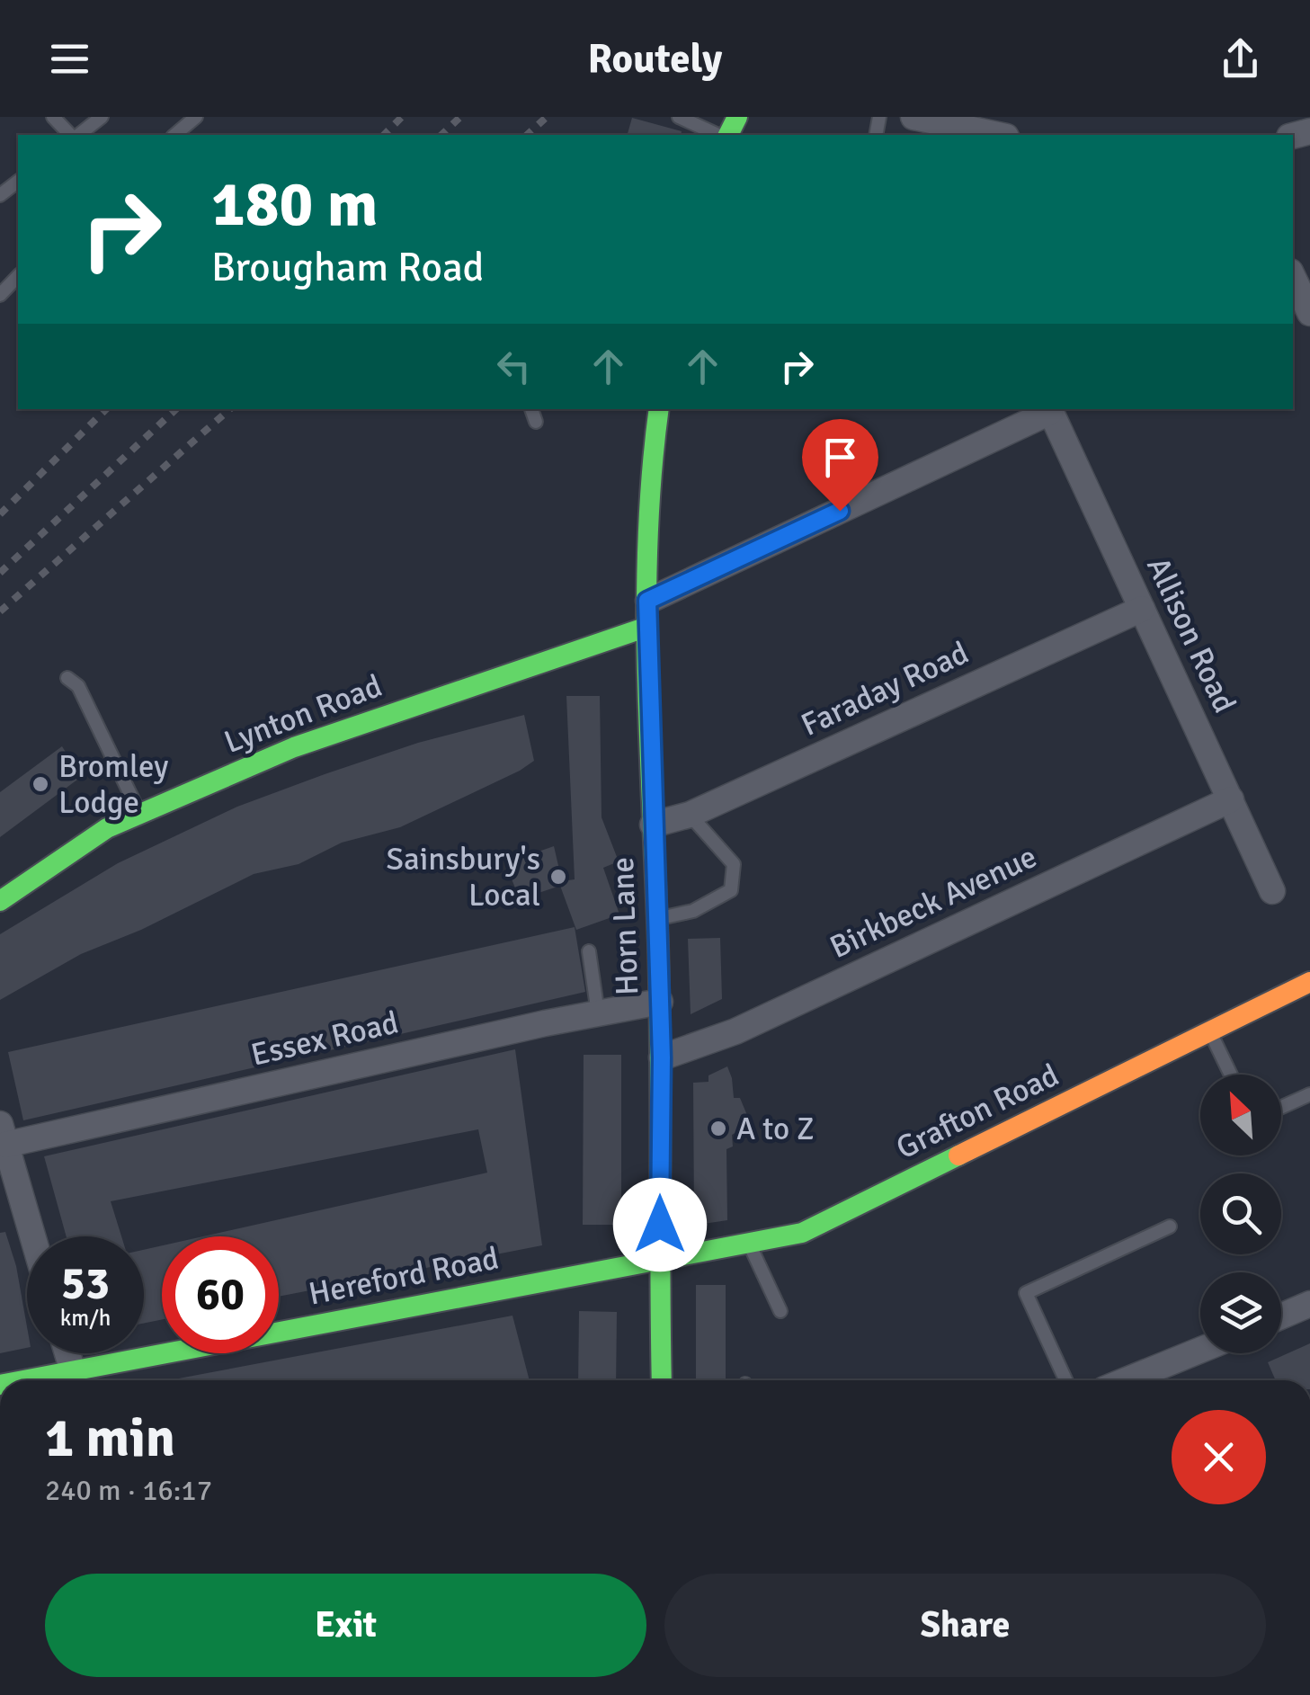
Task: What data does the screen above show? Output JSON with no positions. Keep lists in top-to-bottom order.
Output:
{
  "streets": {
    "street": [
      "Allison Road",
      "Faraday Road",
      "Lynton Road",
      "Birkbeck Avenue",
      "Horn Lane",
      "Essex Road",
      "Grafton Road",
      "Hereford Road"
    ]
  },
  "crossings": [
    ["Allison Road", "Faraday Road"],
    ["Allison Road", "Birkbeck Avenue"],
    ["Faraday Road", "Horn Lane"],
    ["Lynton Road", "Horn Lane"],
    ["Birkbeck Avenue", "Horn Lane"],
    ["Horn Lane", "Essex Road"],
    ["Horn Lane", "Grafton Road"],
    ["Horn Lane", "Hereford Road"],
    ["Grafton Road", "Hereford Road"]
  ],
  "places": ["Bromley Lodge", "Sainsbury's Local", "A to Z"],
  "north": "top left",
  "page": {
    "header": "Routely",
    "turn": ["180 m", "Brougham Road"],
    "speed": "53 km/h",
    "limit": "60",
    "heading": ["1 min", "240 m · 16:17"],
    "buttons": ["Exit", "Share"]
  }
}
